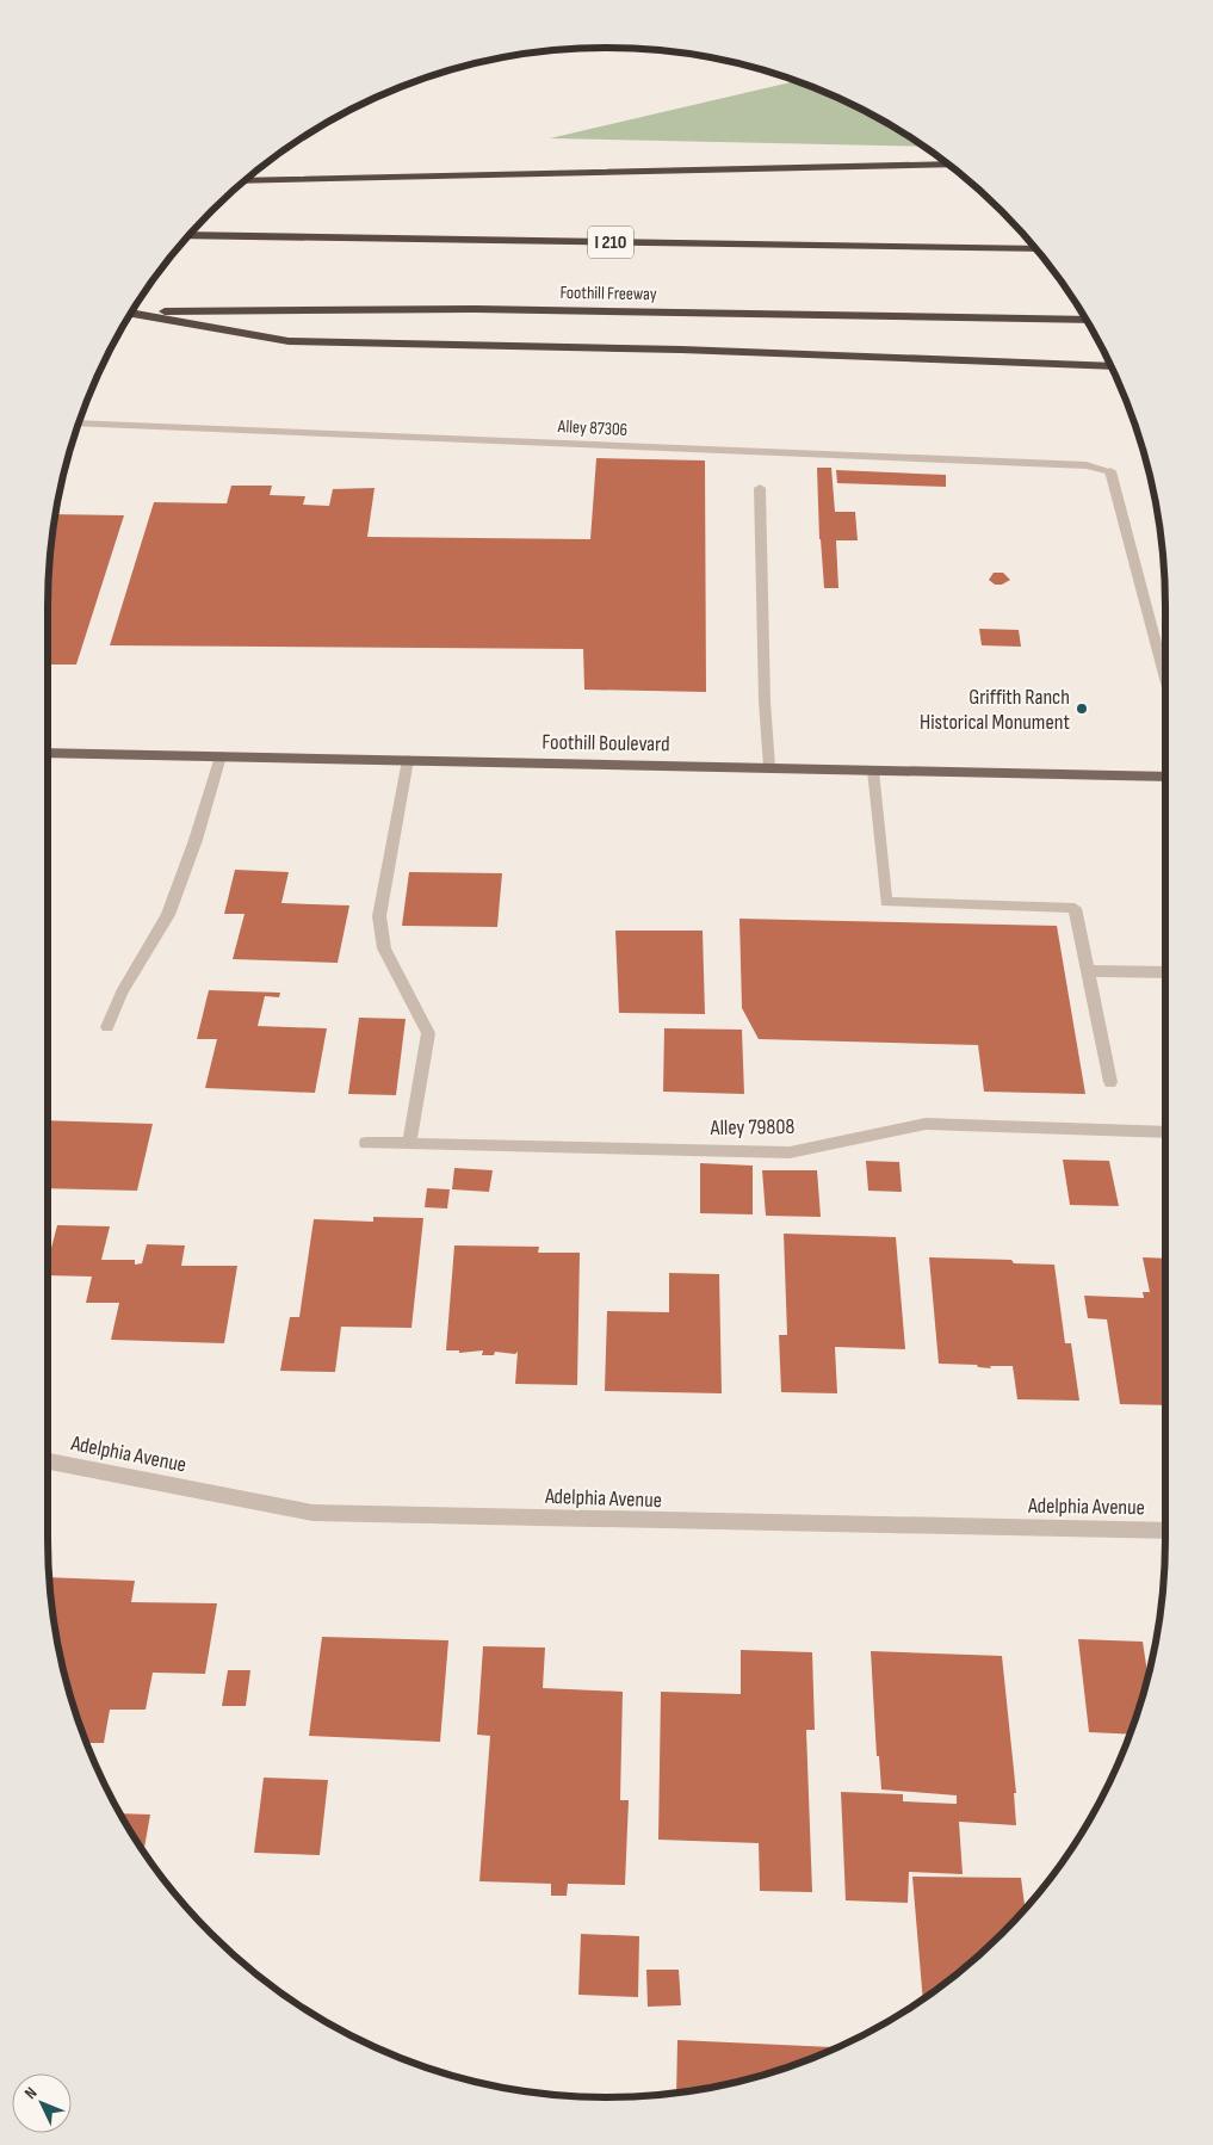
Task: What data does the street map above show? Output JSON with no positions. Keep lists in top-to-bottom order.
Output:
{
  "streets": {
    "highway": ["I 210", "Foothill Freeway"],
    "main road": ["Foothill Boulevard"],
    "street": ["Alley 87306", "Alley 79808", "Adelphia Avenue"]
  },
  "places": ["Griffith Ranch Historical Monument"],
  "north": "top left"
}
